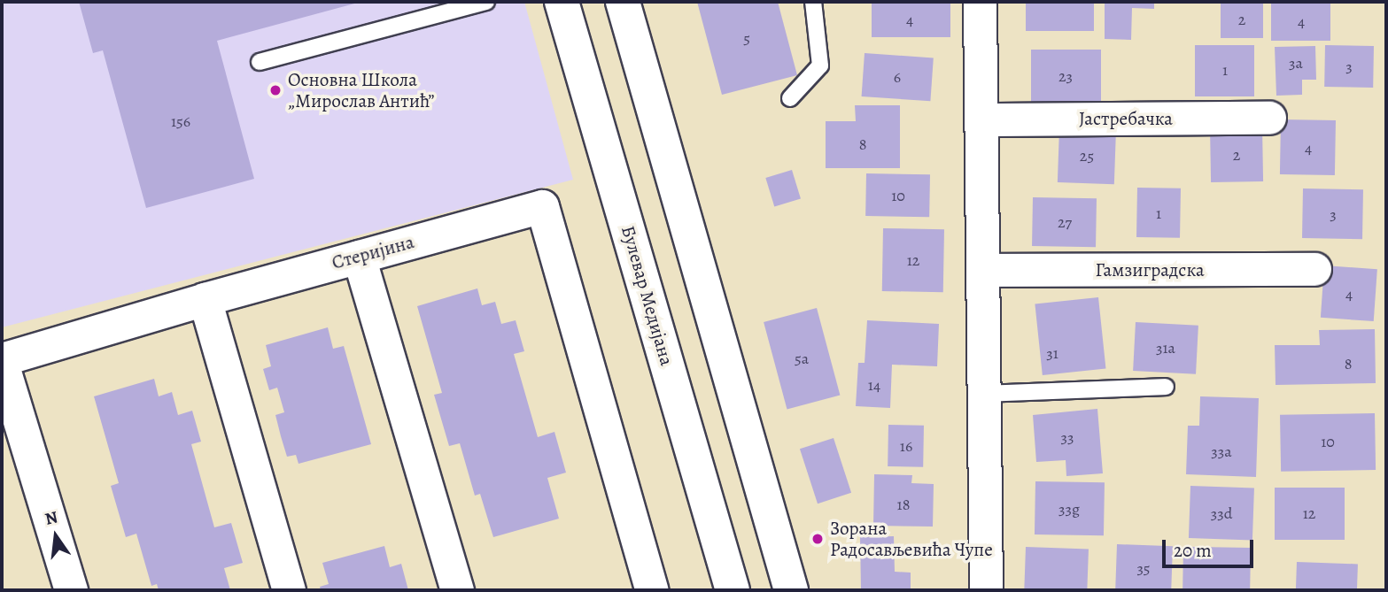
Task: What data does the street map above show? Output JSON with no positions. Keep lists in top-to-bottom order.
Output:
{
  "streets": {
    "main road": ["Булевар Медијана"],
    "street": ["Јастребачка", "Стеријина", "Гамзиградска"]
  },
  "places": ["Основна Школа „Мирослав Антић”", "Зорана Радосављевића Чупе"],
  "house_numbers": [
    "4",
    "2",
    "4",
    "5",
    "3a",
    "3",
    "1",
    "23",
    "6",
    "156",
    "8",
    "4",
    "2",
    "25",
    "10",
    "1",
    "3",
    "27",
    "12",
    "4",
    "31a",
    "31",
    "5a",
    "8",
    "14",
    "33",
    "10",
    "16",
    "33a",
    "18",
    "33g",
    "33d",
    "12",
    "35"
  ],
  "scale_bar": "20 m",
  "north": "top"
}
